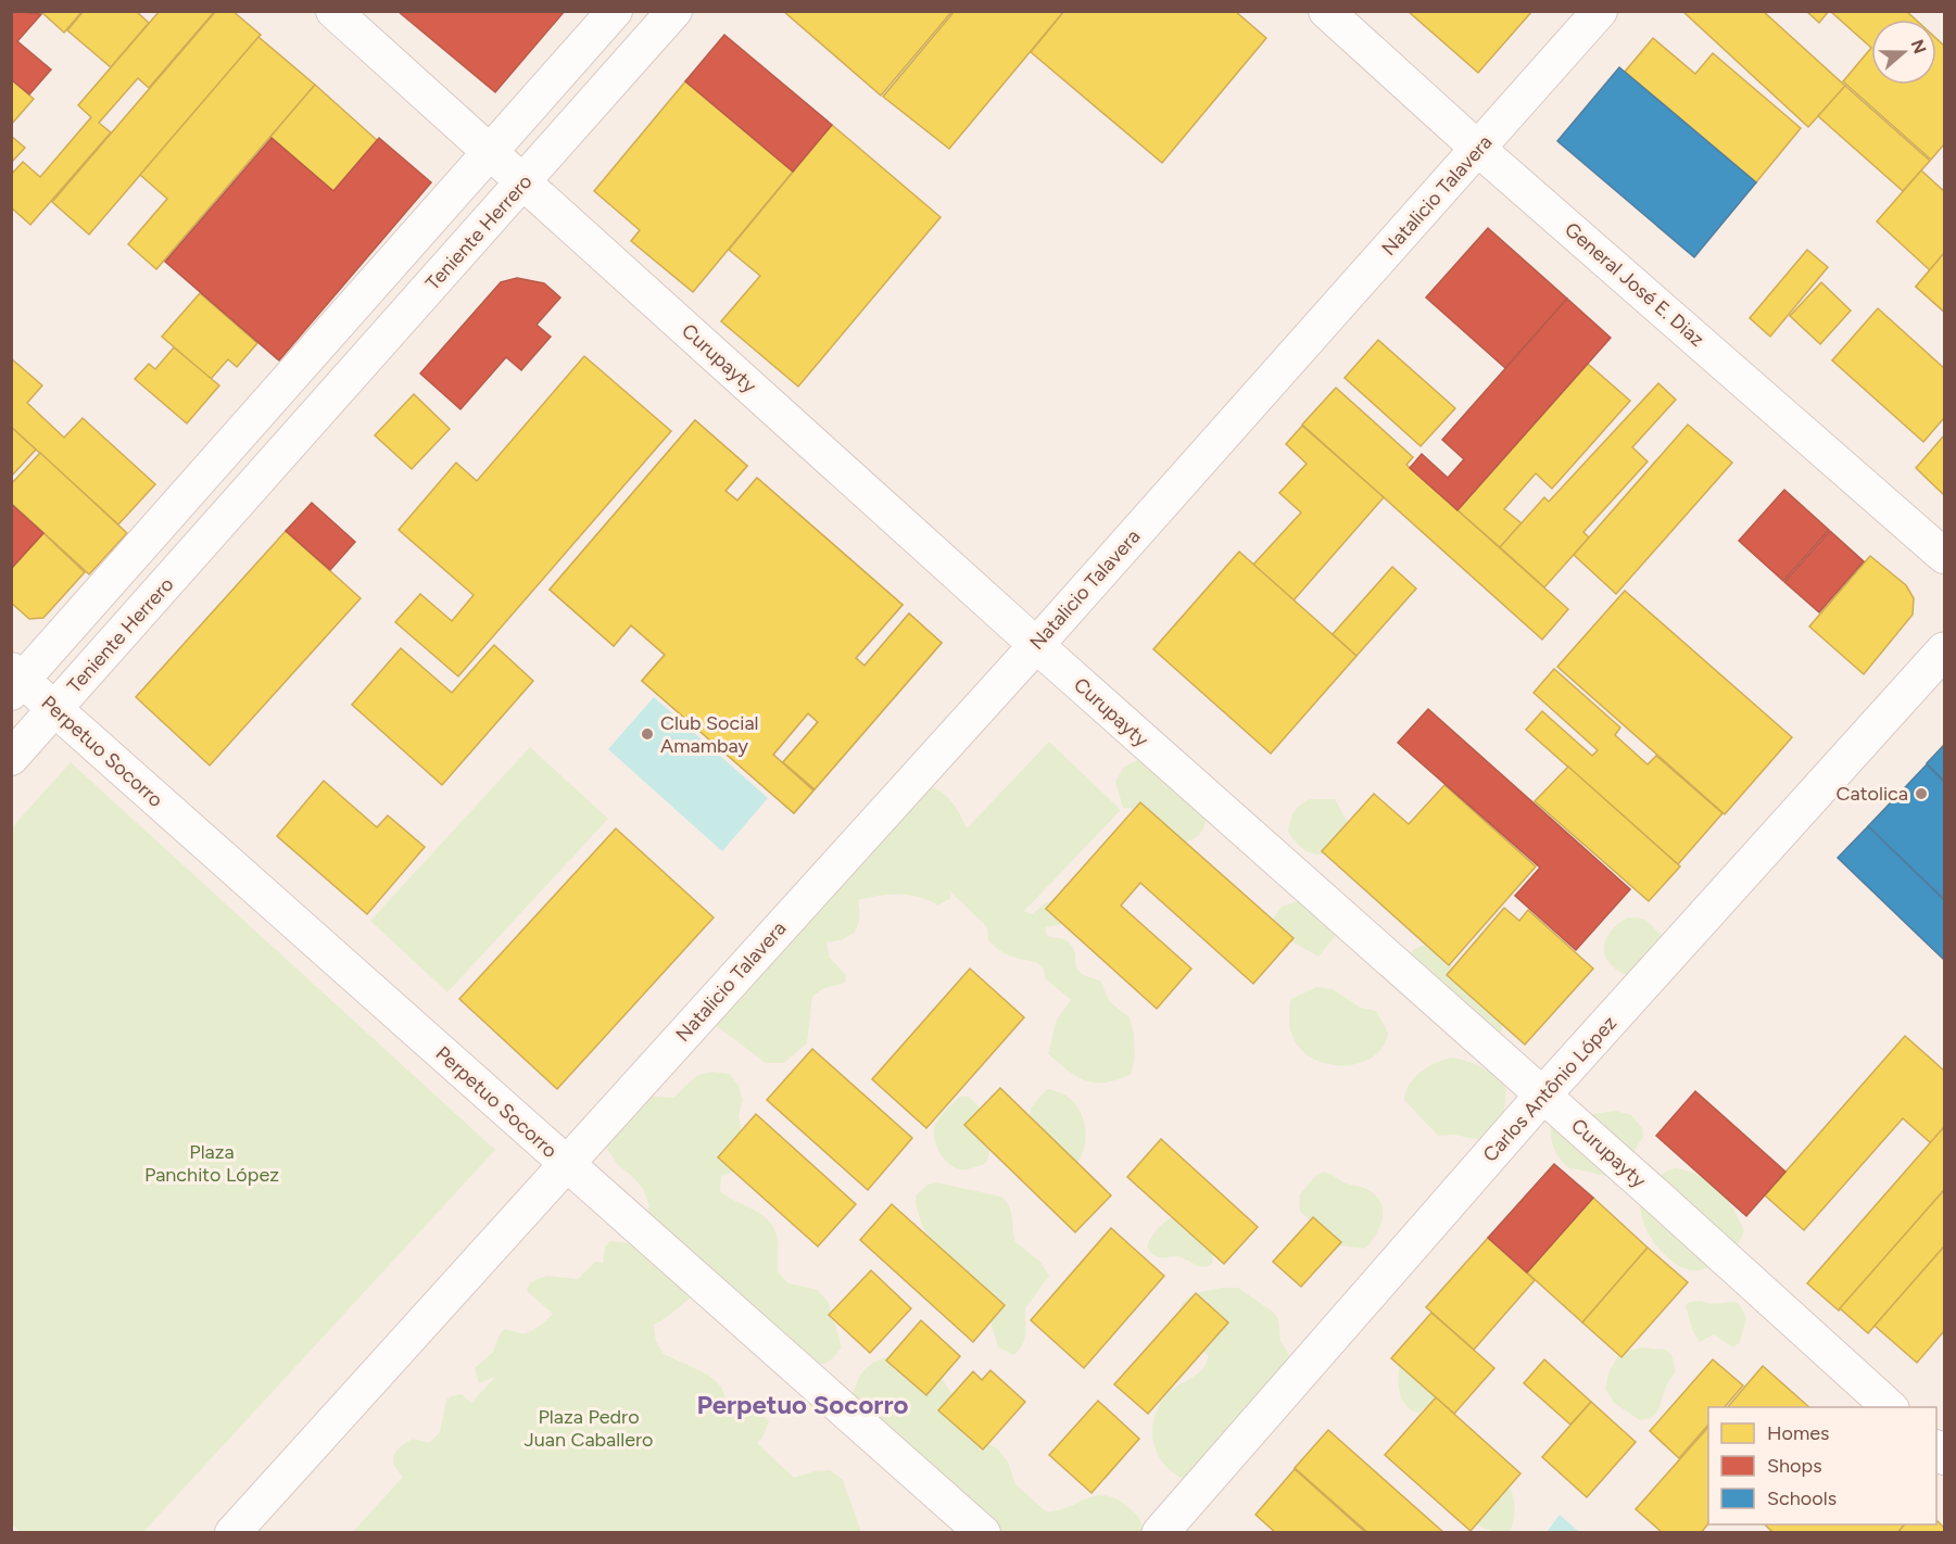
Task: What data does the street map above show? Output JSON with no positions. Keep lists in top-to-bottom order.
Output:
{
  "streets": {
    "street": [
      "Natalicio Talavera",
      "Teniente Herrero",
      "General José E. Diaz",
      "Curupayty",
      "Perpetuo Socorro",
      "Carlos Antônio López"
    ]
  },
  "crossings": [
    ["Natalicio Talavera", "General José E. Diaz"],
    ["Natalicio Talavera", "Curupayty"],
    ["Natalicio Talavera", "Perpetuo Socorro"],
    ["Teniente Herrero", "Curupayty"],
    ["Teniente Herrero", "Perpetuo Socorro"],
    ["Curupayty", "Carlos Antônio López"]
  ],
  "districts": ["Perpetuo Socorro"],
  "parks": ["Plaza Panchito López", "Plaza Pedro Juan Caballero"],
  "places": ["Club Social Amambay", "Catolica"],
  "legend": ["Homes", "Shops", "Schools"],
  "north": "right"
}
